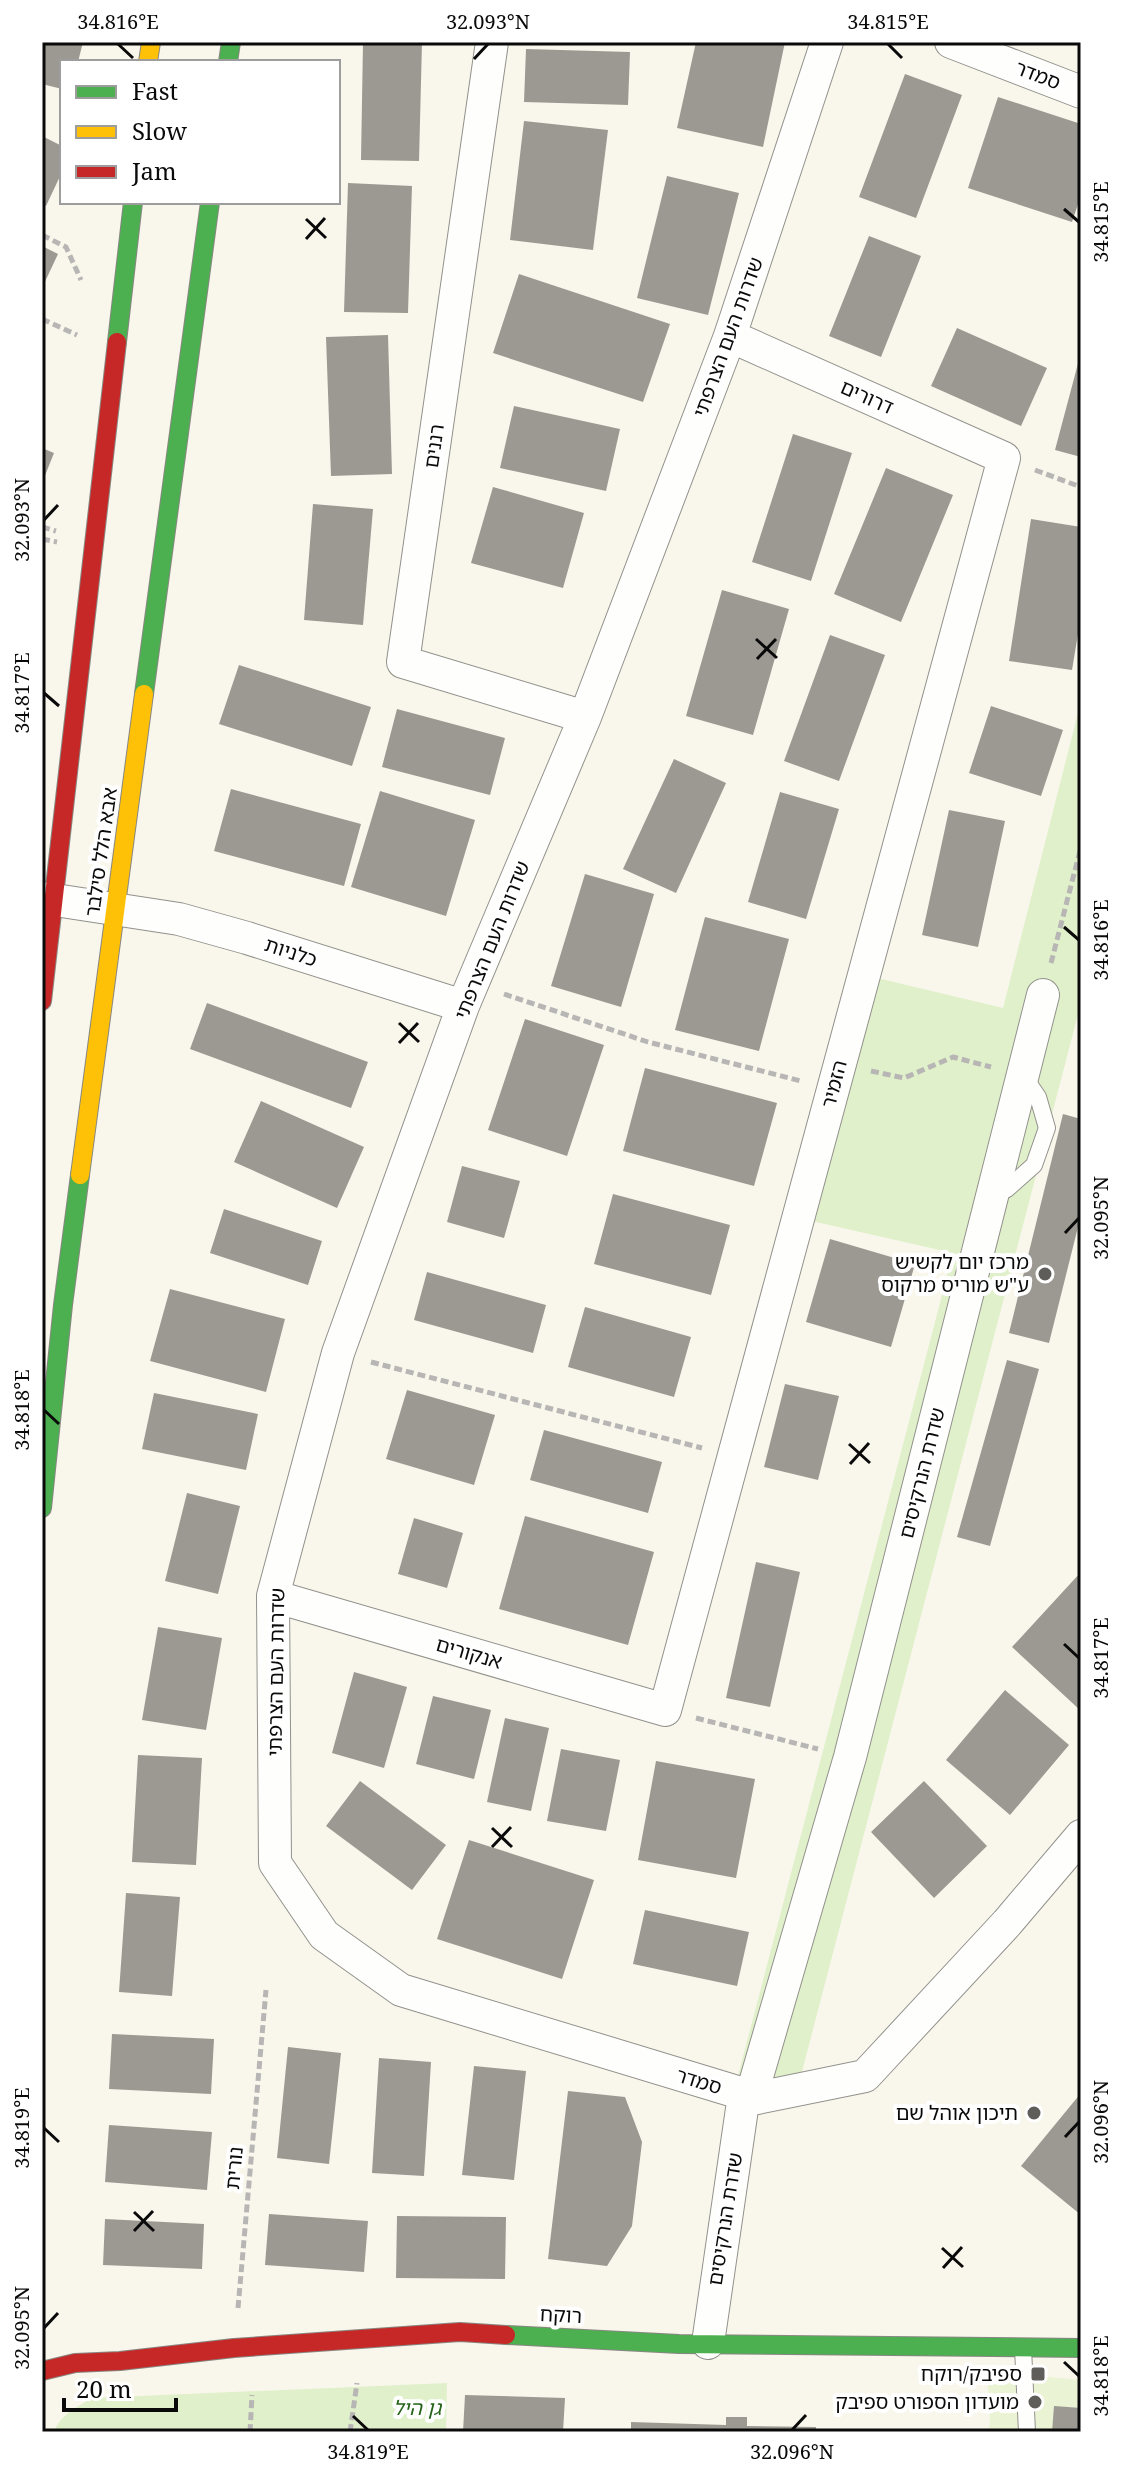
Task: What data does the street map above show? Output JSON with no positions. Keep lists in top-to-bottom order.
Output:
{
  "streets": {
    "main road": ["אבא הלל סילבר", "רוקח"],
    "street": [
      "סמדר",
      "שדרות העם הצרפתי",
      "דרורים",
      "רננים",
      "כלניות",
      "הזמיר",
      "שדרת הנרקיסים",
      "אנקורים"
    ],
    "path": ["נורית"]
  },
  "crossings": [
    ["סמדר", "שדרות העם הצרפתי"],
    ["סמדר", "שדרת הנרקיסים"],
    ["שדרות העם הצרפתי", "דרורים"],
    ["שדרות העם הצרפתי", "רננים"],
    ["שדרות העם הצרפתי", "כלניות"],
    ["שדרות העם הצרפתי", "אנקורים"],
    ["דרורים", "הזמיר"],
    ["אבא הלל סילבר", "כלניות"],
    ["הזמיר", "אנקורים"],
    ["שדרת הנרקיסים", "רוקח"],
    ["נורית", "רוקח"]
  ],
  "parks": ["גן היל"],
  "places": {
    "other": ["מרכז יום לקשיש ע\"ש מוריס מרקוס", "תיכון אוהל שם", "מועדון הספורט ספיבק"],
    "transit": ["ספיבק/רוקח"]
  },
  "legend": ["Fast", "Slow", "Jam"],
  "scale_bar": "20 m",
  "coordinates": [
    "34.816°E",
    "32.093°N",
    "34.815°E",
    "34.817°E",
    "32.095°N",
    "34.818°E",
    "32.096°N",
    "34.819°E"
  ]
}
